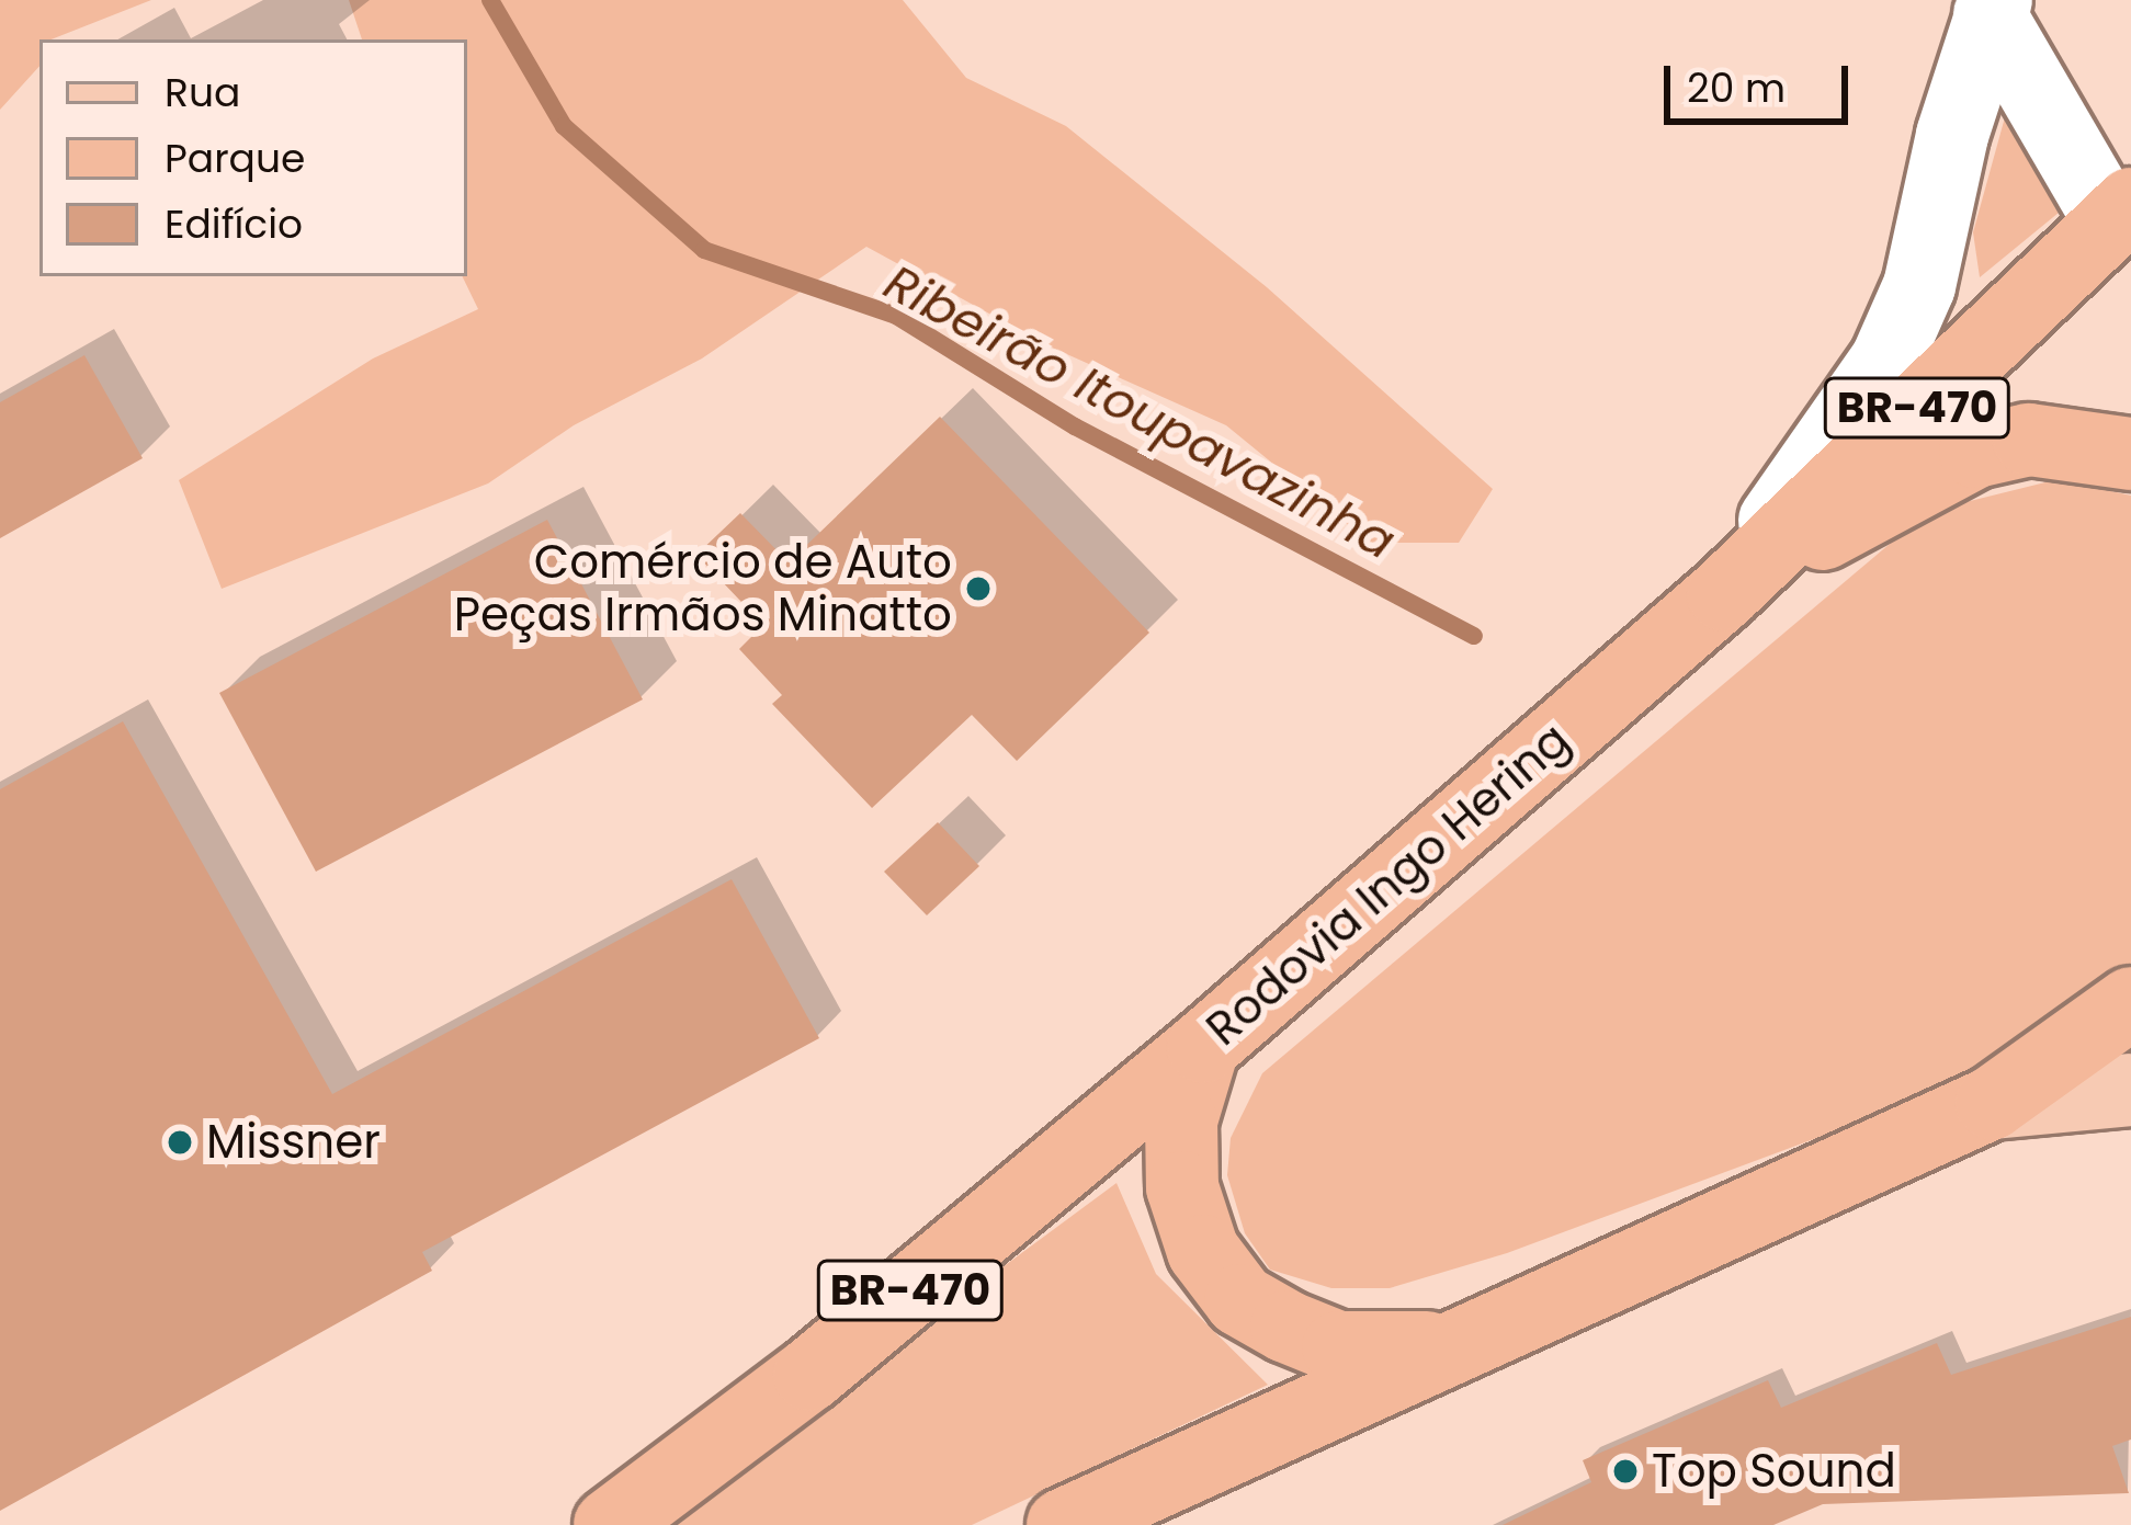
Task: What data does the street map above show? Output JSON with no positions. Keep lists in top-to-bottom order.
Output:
{
  "streets": {
    "highway": ["BR-470", "Rodovia Ingo Hering"]
  },
  "water": ["Ribeirão Itoupavazinha"],
  "places": ["Comércio de Auto Peças Irmãos Minatto", "Missner", "Top Sound"],
  "legend": ["Rua", "Parque", "Edifício"],
  "scale_bar": "20 m"
}
